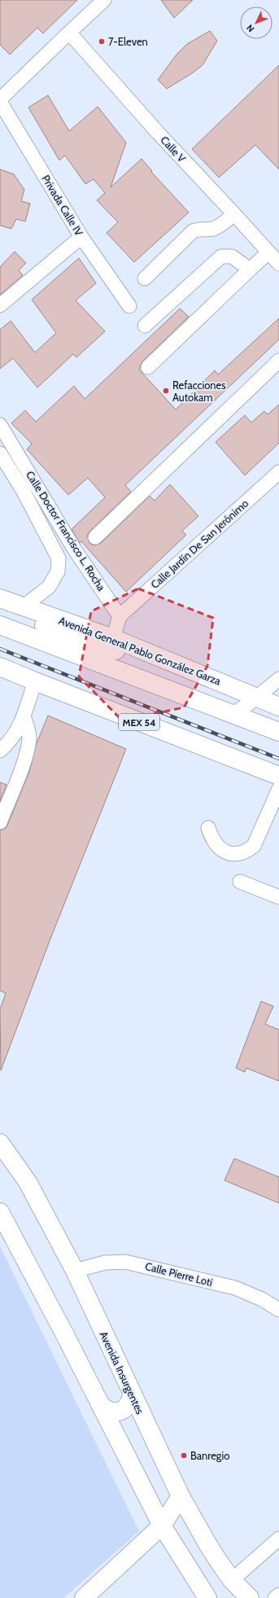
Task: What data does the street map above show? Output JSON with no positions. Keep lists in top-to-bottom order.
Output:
{
  "streets": {
    "main road": ["Avenida General Pablo González Garza", "MEX 54", "Avenida Insurgentes"],
    "street": [
      "Calle V",
      "Privada Calle IV",
      "Calle Doctor Francisco L. Rocha",
      "Calle Jardín De San Jerónimo",
      "Calle Pierre Loti"
    ]
  },
  "crossings": [
    ["Calle Doctor Francisco L. Rocha", "Calle Jardín De San Jerónimo"],
    ["Calle Doctor Francisco L. Rocha", "Avenida General Pablo González Garza"],
    ["Calle Pierre Loti", "Avenida Insurgentes"]
  ],
  "places": ["7-Eleven", "Refacciones Autokam", "Banregio"],
  "north": "bottom left"
}
